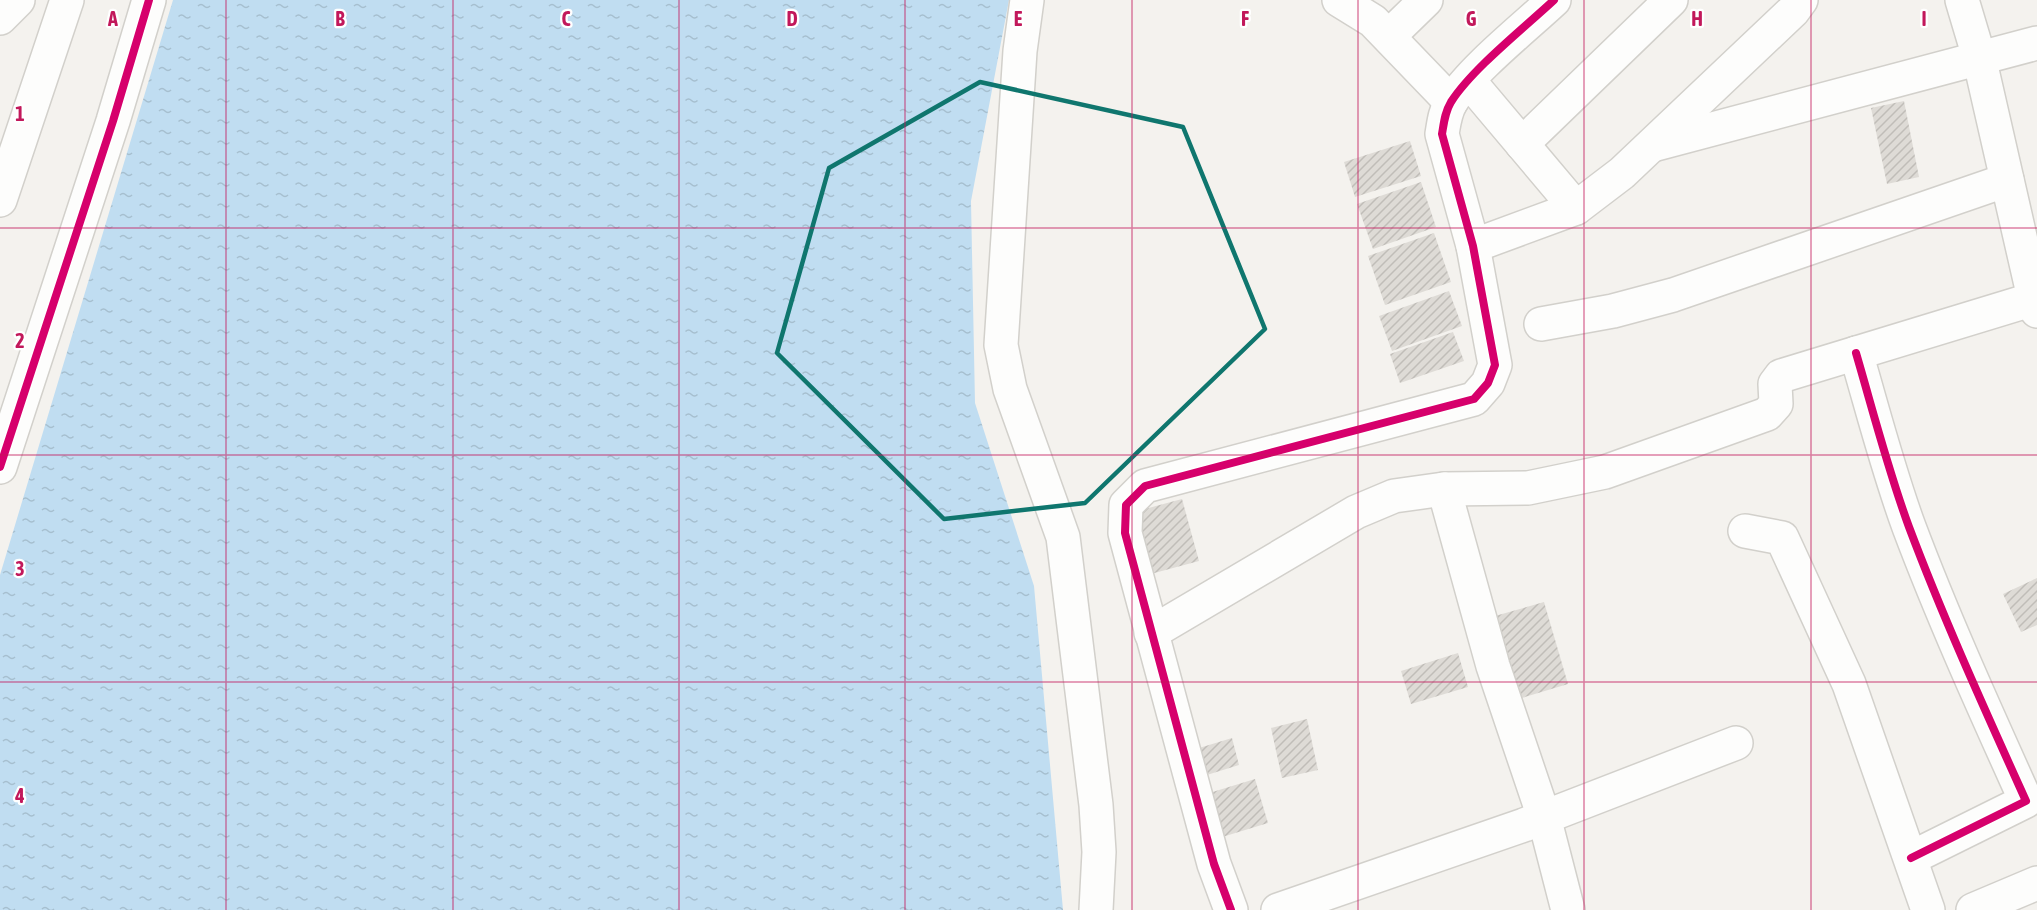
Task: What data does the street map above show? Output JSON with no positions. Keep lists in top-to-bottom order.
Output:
{
  "grid": {
    "columns": [
      "A",
      "B",
      "C",
      "D",
      "E",
      "F",
      "G",
      "H",
      "I"
    ],
    "rows": [
      "1",
      "2",
      "3",
      "4"
    ]
  }
}
